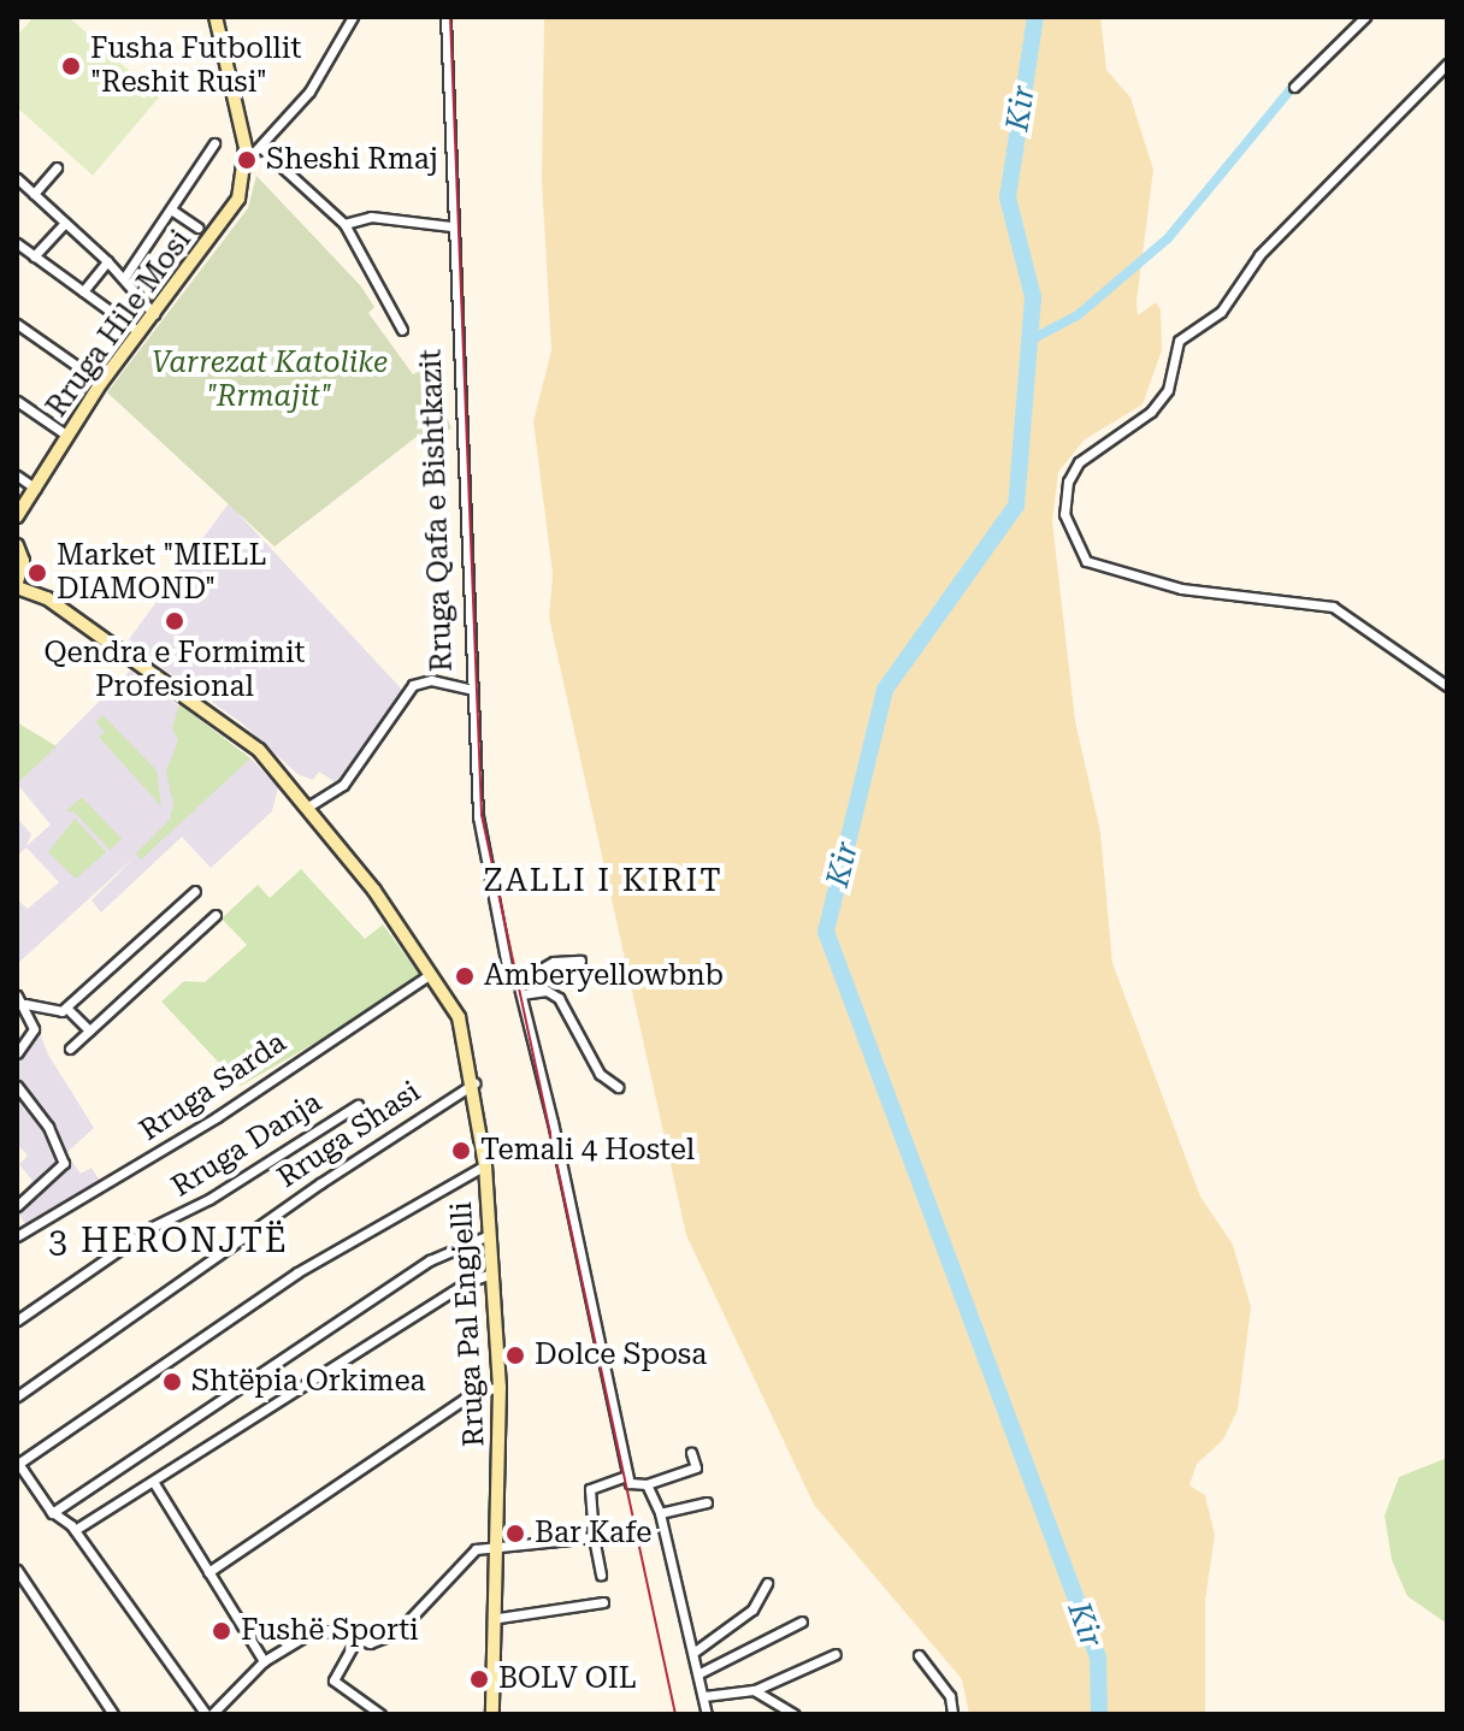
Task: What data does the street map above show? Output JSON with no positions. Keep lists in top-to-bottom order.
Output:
{
  "streets": {
    "main road": ["Rruga Hile Mosi", "Rruga Pal Engjelli"],
    "street": [
      "Rruga Qafa e Bishtkazit",
      "Rruga Sarda",
      "Rruga Shasi",
      "Rruga Danja"
    ]
  },
  "crossings": [
    ["Rruga Sarda", "Rruga Pal Engjelli"],
    ["Rruga Shasi", "Rruga Pal Engjelli"]
  ],
  "districts": ["ZALLI I KIRIT", "3 HERONJTË"],
  "water": ["Kir"],
  "parks": ["Varrezat Katolike \"Rrmajit\""],
  "places": [
    "Fusha Futbollit \"Reshit Rusi\"",
    "Sheshi Rmaj",
    "Market \"MIELL DIAMOND\"",
    "Qendra e Formimit Profesional",
    "Amberyellowbnb",
    "Temali 4 Hostel",
    "Dolce Sposa",
    "Shtëpia Orkimea",
    "Bar Kafe",
    "Fushë Sporti",
    "BOLV OIL"
  ]
}
